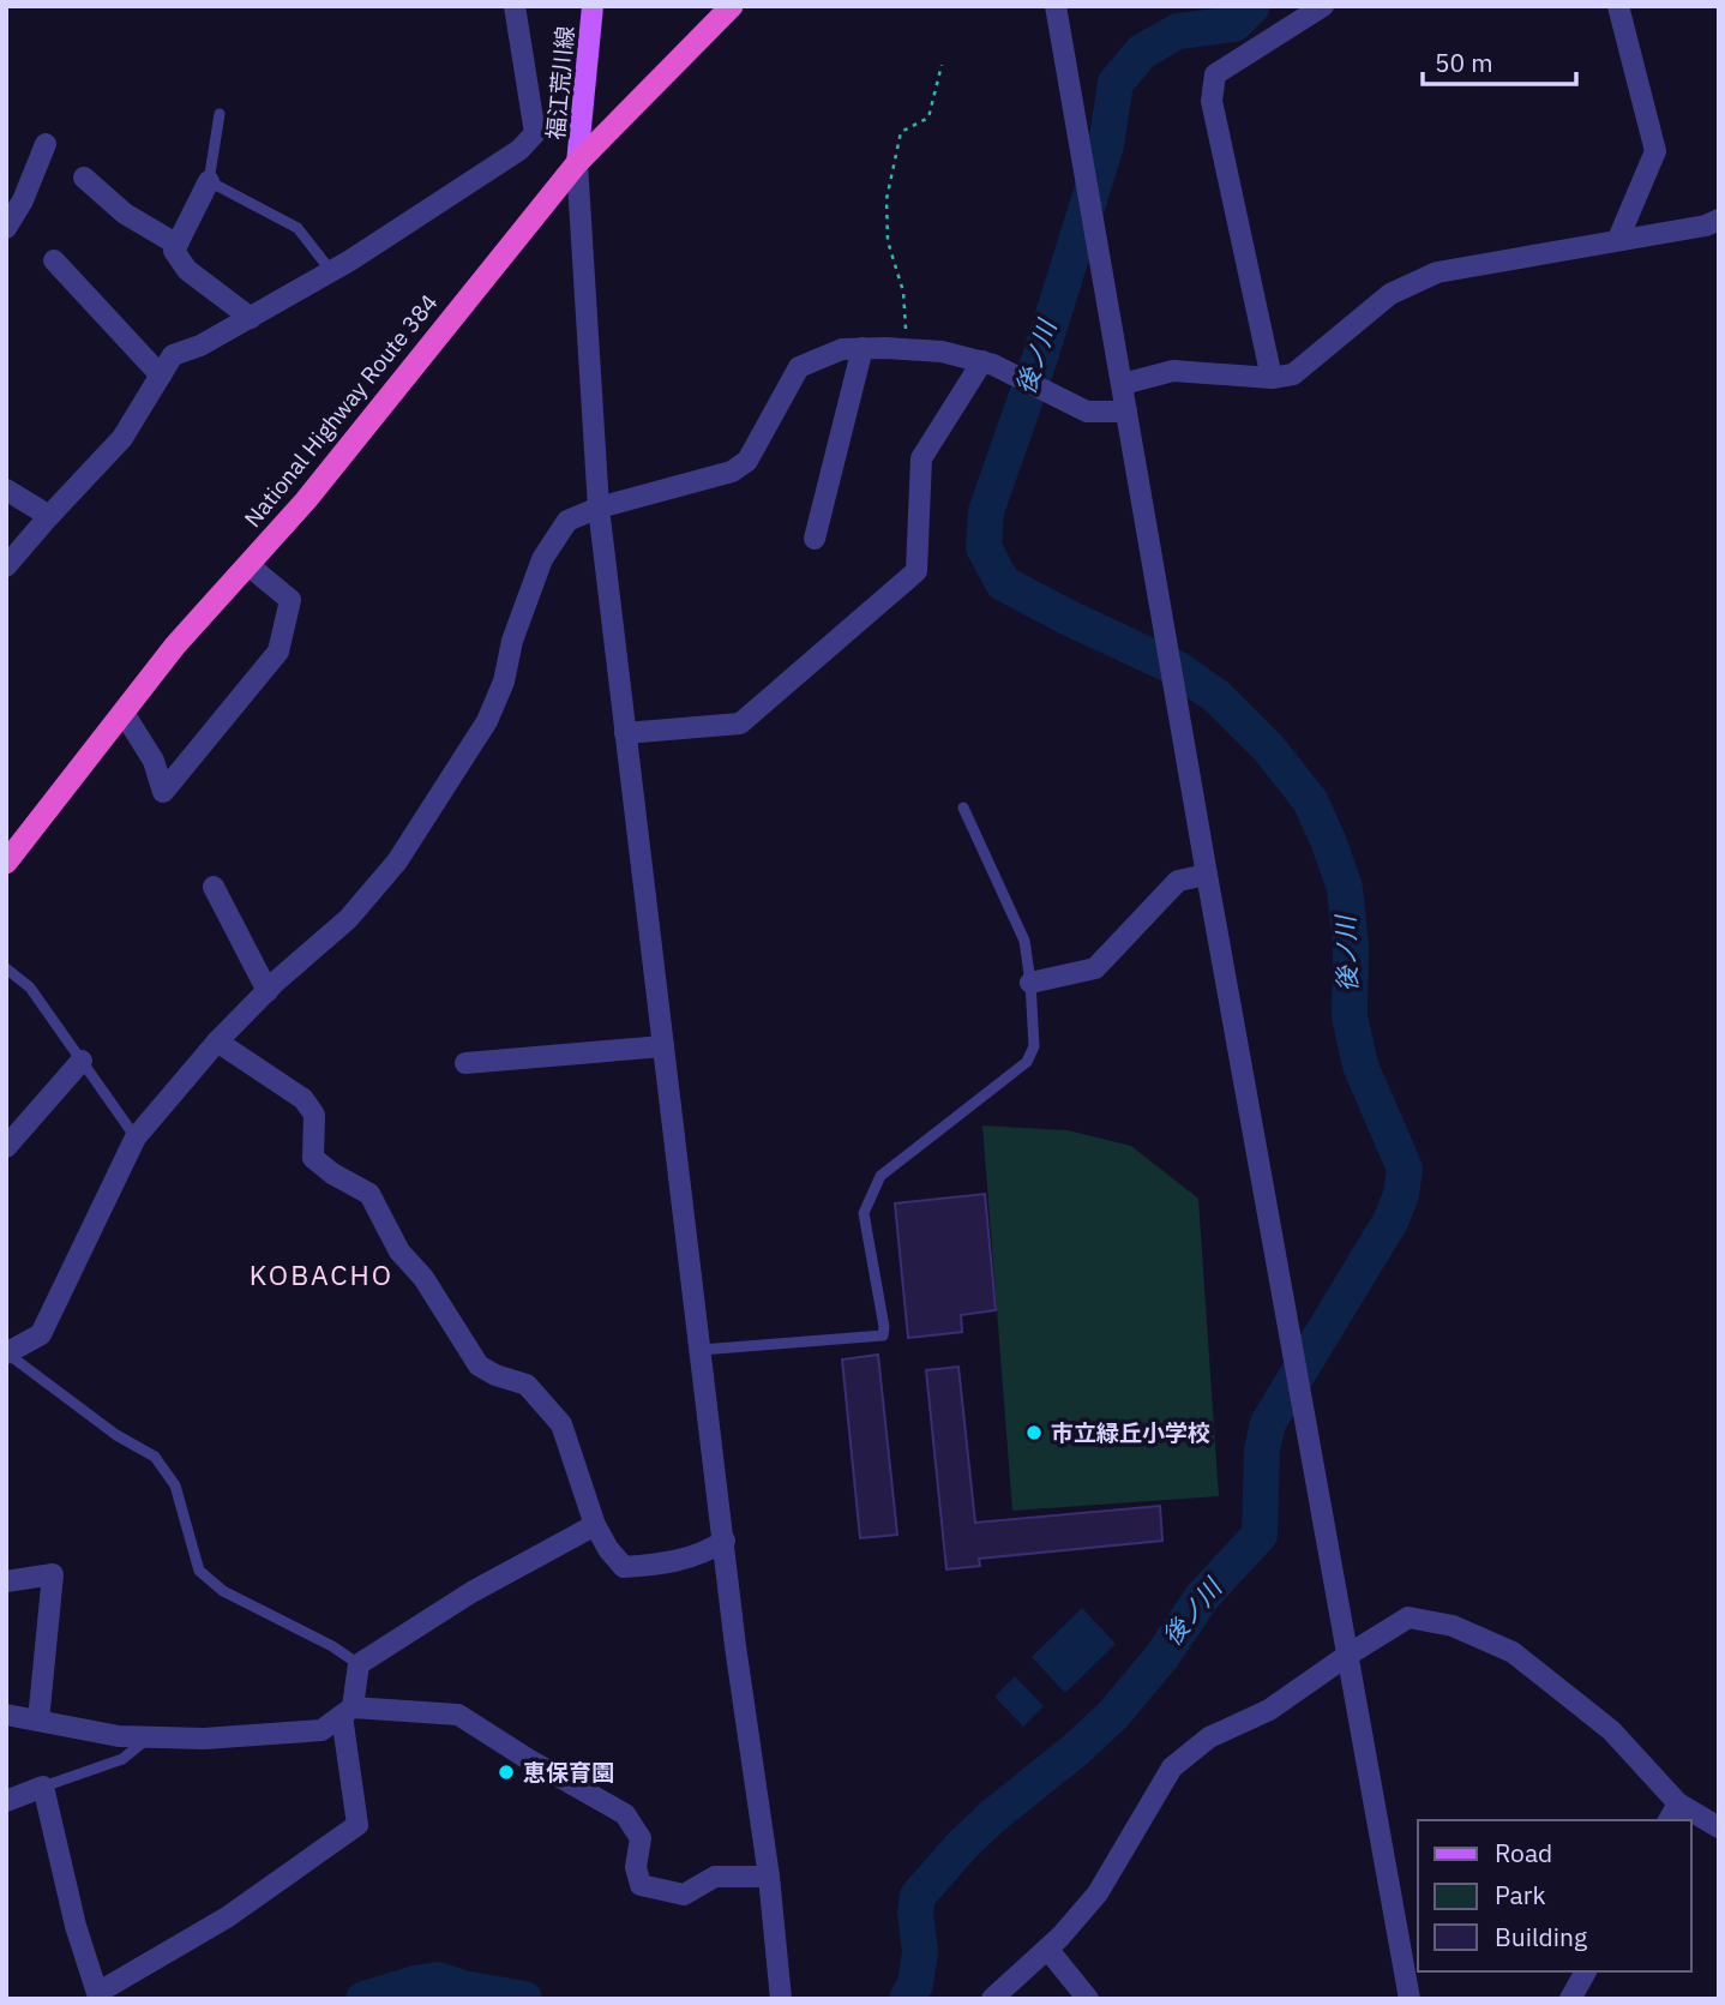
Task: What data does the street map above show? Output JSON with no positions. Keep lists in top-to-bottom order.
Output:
{
  "streets": {
    "highway": ["National Highway Route 384"],
    "main road": ["福江荒川線"]
  },
  "crossings": [
    ["福江荒川線", "National Highway Route 384"]
  ],
  "districts": ["KOBACHO"],
  "water": ["後ノ川"],
  "places": ["市立緑丘小学校", "恵保育園"],
  "legend": ["Road", "Park", "Building"],
  "scale_bar": "50 m"
}
